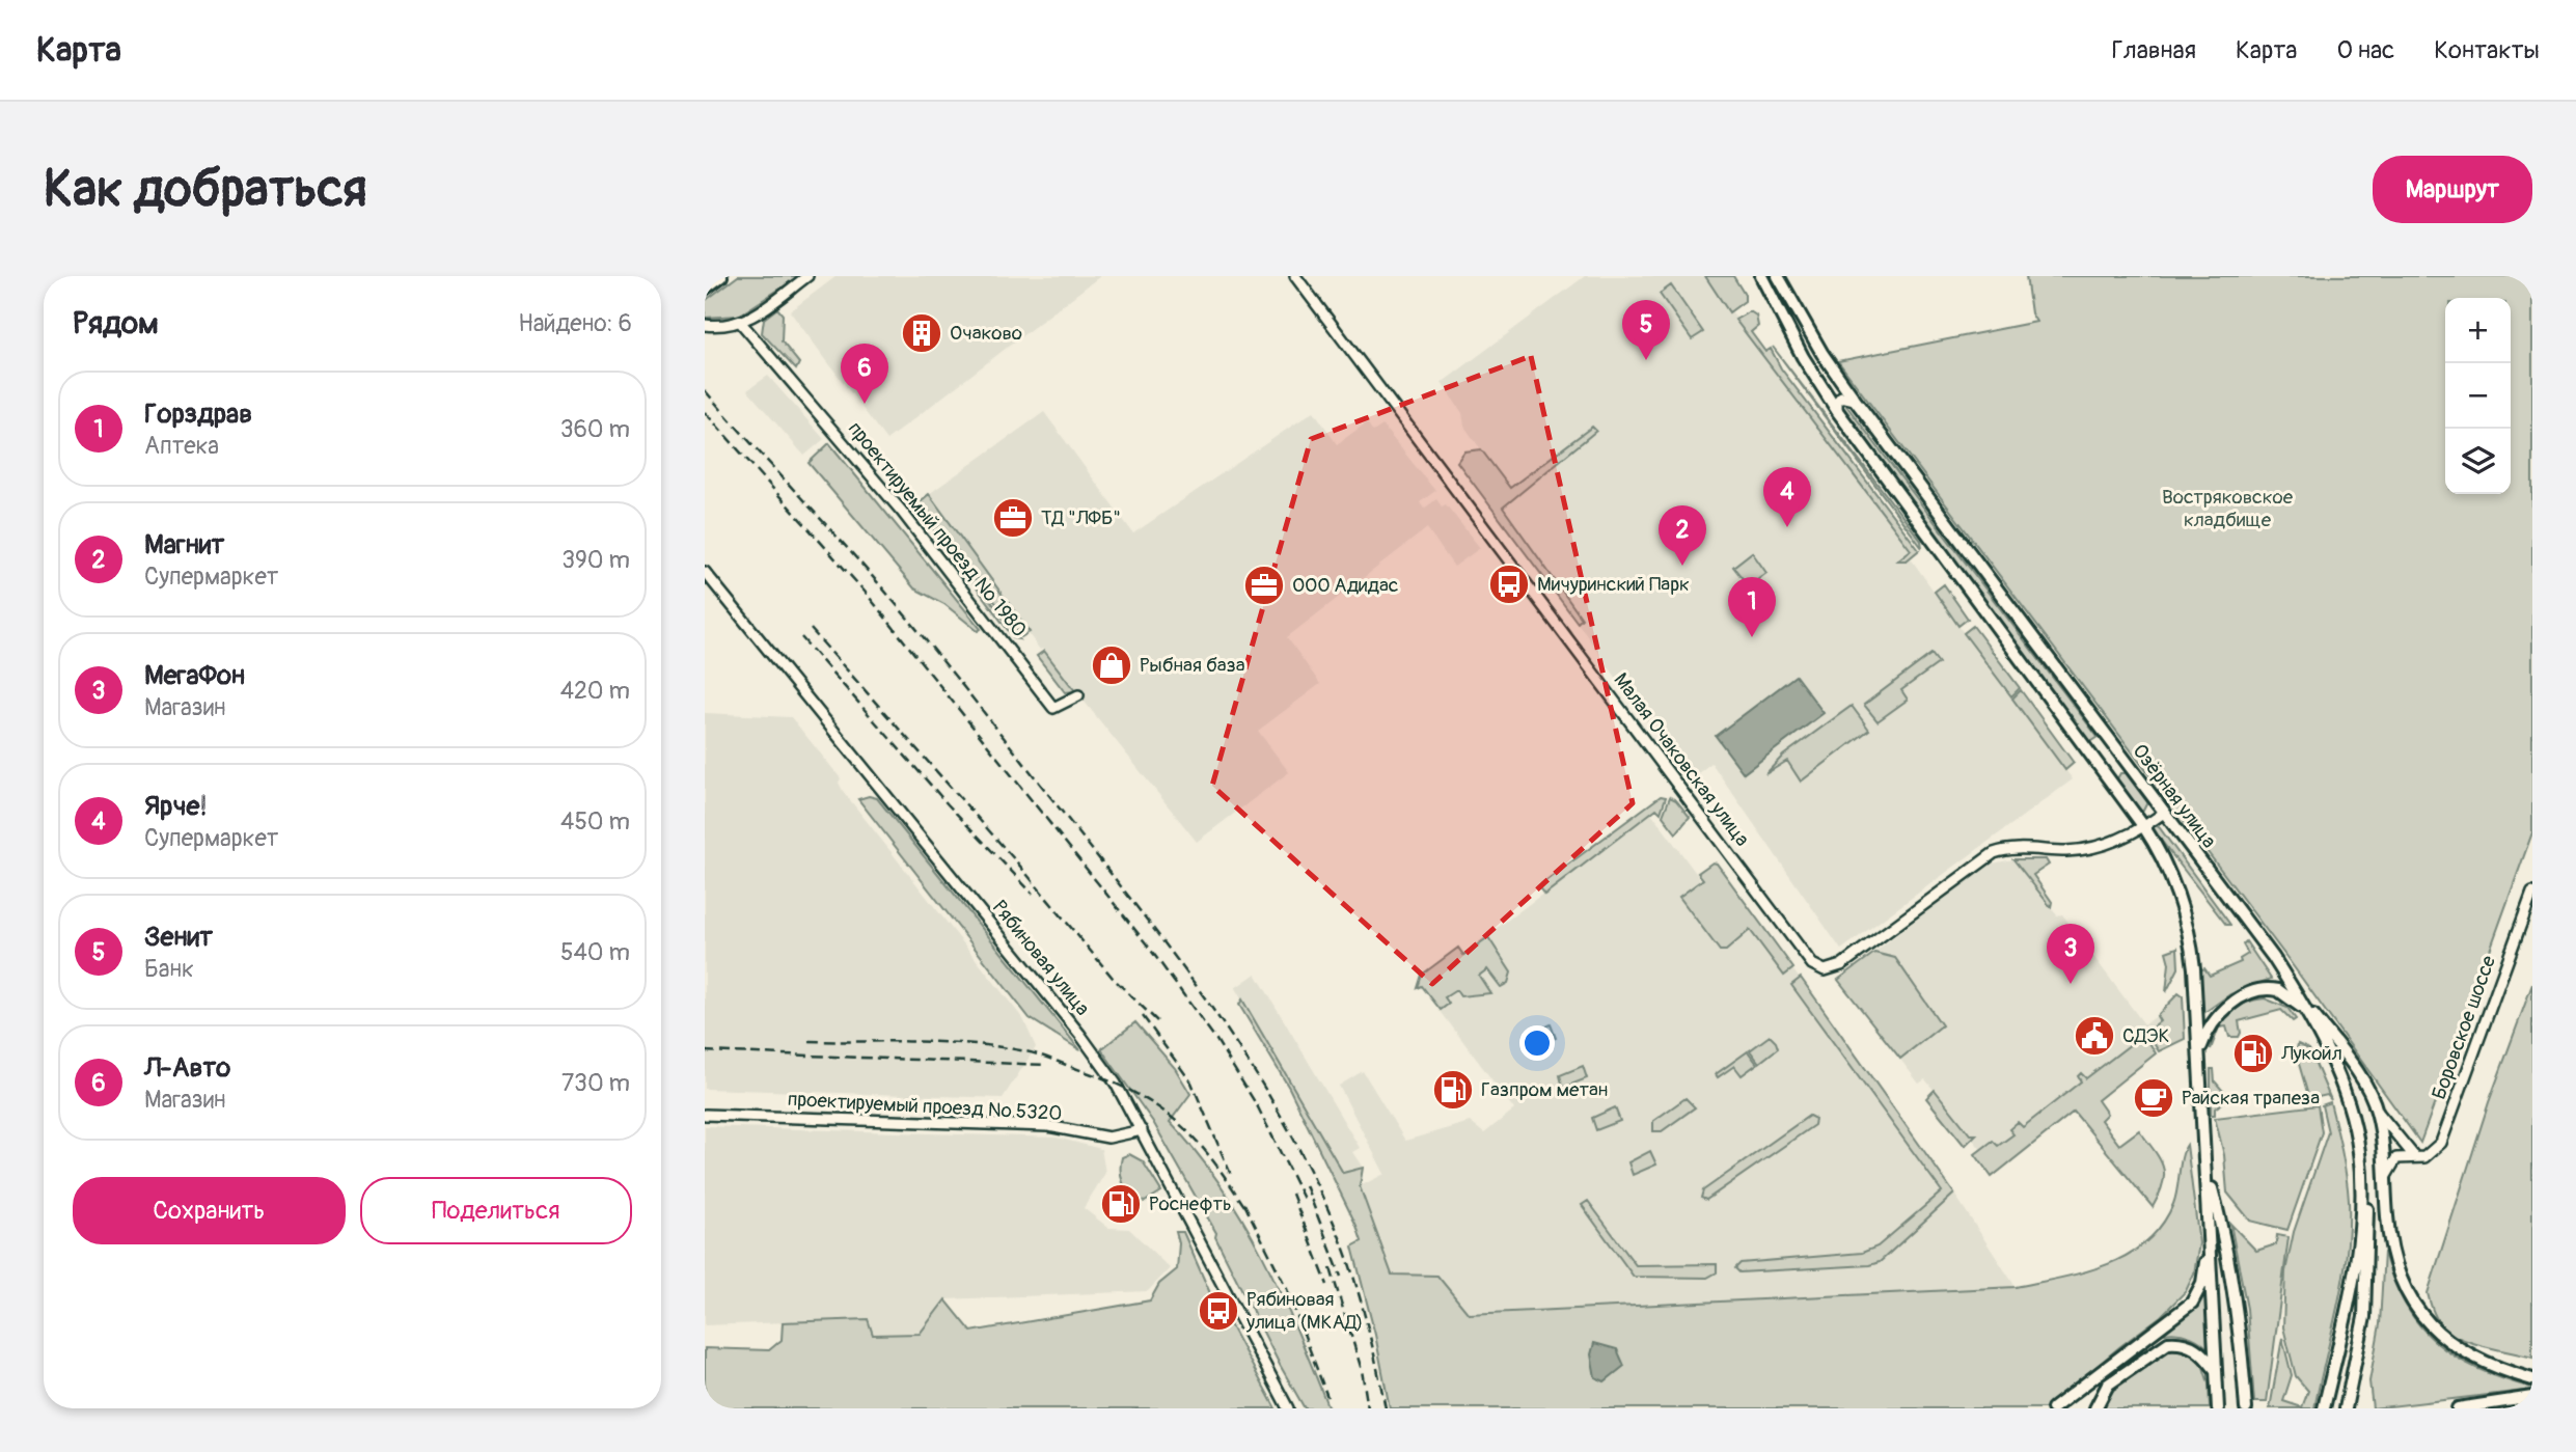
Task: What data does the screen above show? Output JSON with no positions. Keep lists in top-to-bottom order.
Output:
{
  "streets": {
    "main road": ["Озёрная улица"],
    "street": [
      "проектируемый проезд № 1980",
      "Малая Очаковская улица",
      "Рябиновая улица",
      "Боровское шоссе",
      "проектируемый проезд № 5320"
    ]
  },
  "crossings": [
    ["Малая Очаковская улица", "Озёрная улица"],
    ["Рябиновая улица", "проектируемый проезд № 5320"]
  ],
  "parks": ["Востряковское кладбище"],
  "places": {
    "building": ["Очаково"],
    "office": ["ТД \"ЛФБ\"", "ООО Адидас"],
    "bus stop": ["Мичуринский Парк", "Рябиновая улица (МКАД)"],
    "shop": ["Рыбная база"],
    "public building": ["СДЭК"],
    "fuel station": ["Лукойл", "Газпром метан", "Роснефть"],
    "cafe": ["Райская трапеза"]
  },
  "page": {
    "header": "Карта",
    "nav": [
      "Главная",
      "Карта",
      "О нас",
      "Контакты"
    ],
    "buttons": [
      "Маршрут",
      ["Сохранить", "Поделиться"]
    ],
    "title": "Как добраться",
    "heading": ["Рядом", "Найдено: 6"],
    "map_buttons": ["+", "−"],
    "pins": [
      "5",
      "6",
      "4",
      "2",
      "1",
      "3"
    ],
    "list": [
      {
        "mark": "1",
        "name": "Горздрав",
        "note": "Аптека",
        "value": "360 m"
      },
      {
        "mark": "2",
        "name": "Магнит",
        "note": "Супермаркет",
        "value": "390 m"
      },
      {
        "mark": "3",
        "name": "МегаФон",
        "note": "Магазин",
        "value": "420 m"
      },
      {
        "mark": "4",
        "name": "Ярче!",
        "note": "Супермаркет",
        "value": "450 m"
      },
      {
        "mark": "5",
        "name": "Зенит",
        "note": "Банк",
        "value": "540 m"
      },
      {
        "mark": "6",
        "name": "Л-Авто",
        "note": "Магазин",
        "value": "730 m"
      }
    ]
  }
}
